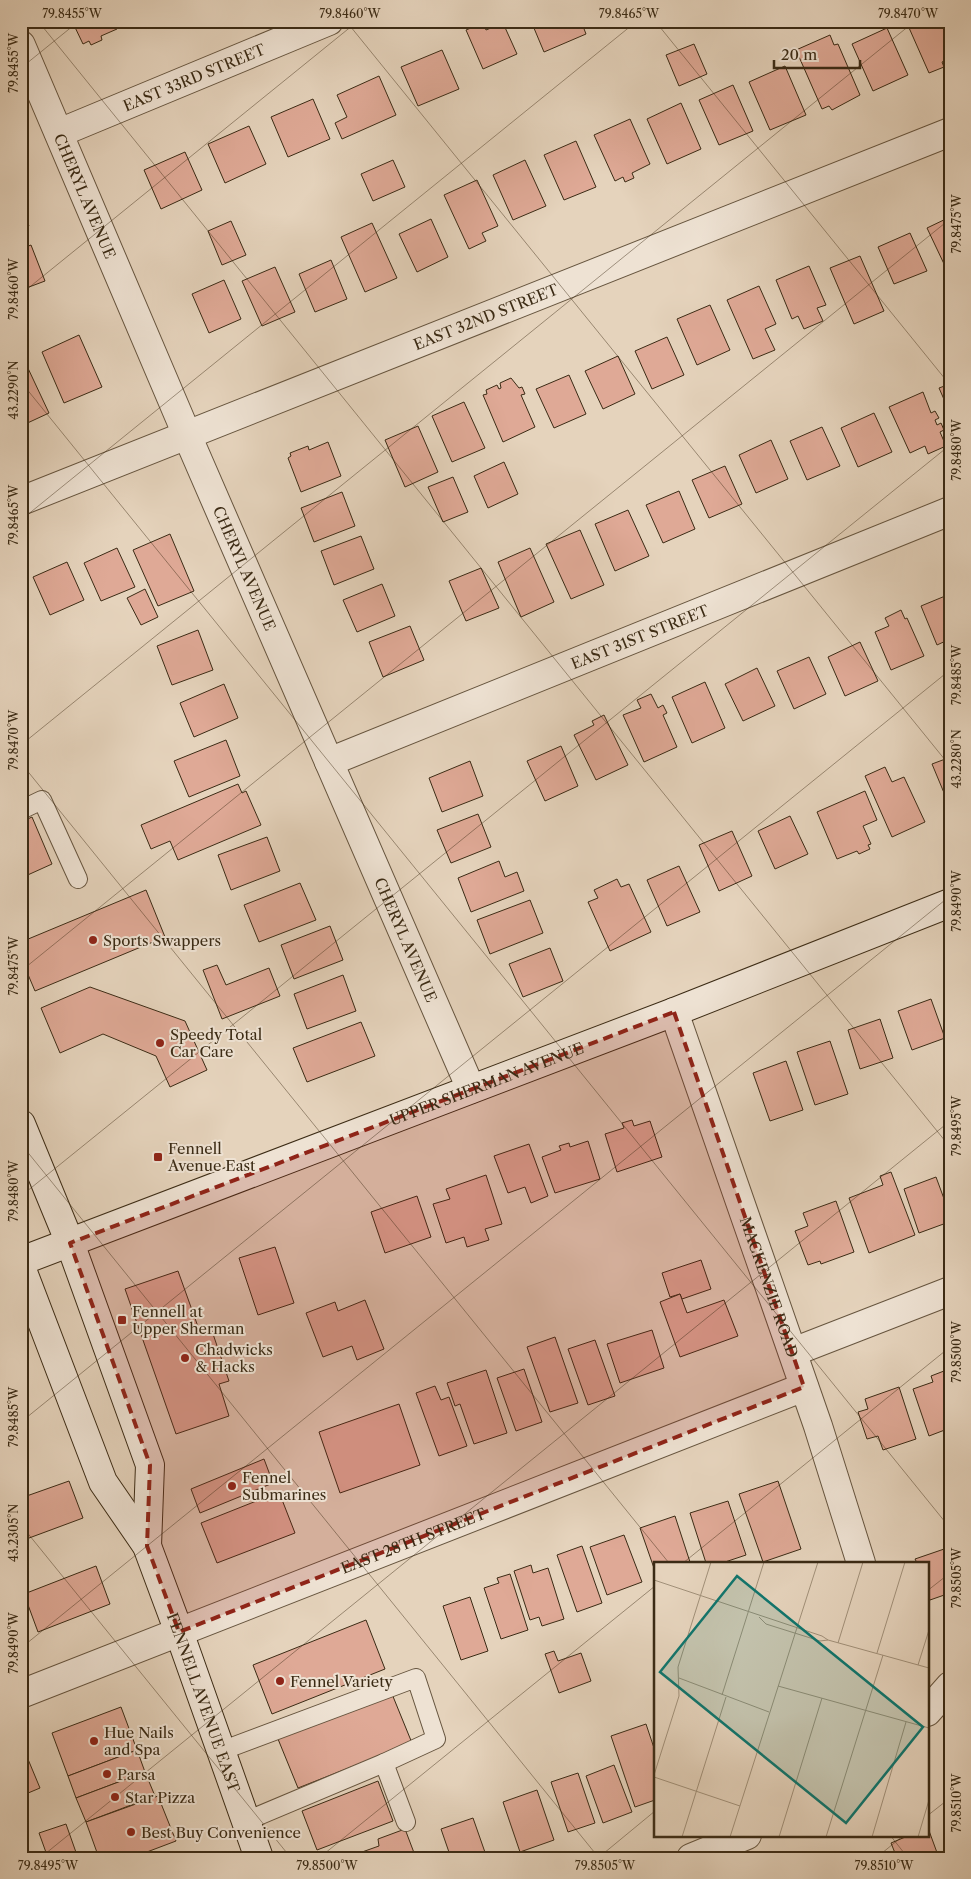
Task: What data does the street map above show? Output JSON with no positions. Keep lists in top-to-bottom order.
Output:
{
  "streets": {
    "street": [
      "EAST 33RD STREET",
      "CHERYL AVENUE",
      "EAST 32ND STREET",
      "EAST 31ST STREET",
      "UPPER SHERMAN AVENUE",
      "MACKENZIE ROAD",
      "EAST 28TH STREET",
      "FENNELL AVENUE EAST"
    ]
  },
  "crossings": [
    ["EAST 33RD STREET", "CHERYL AVENUE"],
    ["CHERYL AVENUE", "EAST 32ND STREET"],
    ["CHERYL AVENUE", "EAST 31ST STREET"],
    ["CHERYL AVENUE", "UPPER SHERMAN AVENUE"],
    ["UPPER SHERMAN AVENUE", "MACKENZIE ROAD"],
    ["UPPER SHERMAN AVENUE", "FENNELL AVENUE EAST"],
    ["MACKENZIE ROAD", "EAST 28TH STREET"],
    ["EAST 28TH STREET", "FENNELL AVENUE EAST"]
  ],
  "places": {
    "other": [
      "Sports Swappers",
      "Speedy Total Car Care",
      "Chadwicks & Hacks",
      "Fennel Submarines",
      "Fennel Variety",
      "Hue Nails and Spa",
      "Parsa",
      "Star Pizza",
      "Best Buy Convenience"
    ],
    "transit": ["Fennell Avenue East", "Fennell at Upper Sherman"]
  },
  "scale_bar": "20 m",
  "coordinates": [
    "79.8455°W",
    "79.8460°W",
    "79.8465°W",
    "79.8470°W",
    "79.8475°W",
    "43.2290°N",
    "79.8480°W",
    "79.8485°W",
    "43.2280°N",
    "79.8490°W",
    "79.8495°W",
    "79.8500°W",
    "43.2305°N",
    "79.8505°W",
    "79.8510°W"
  ]
}
